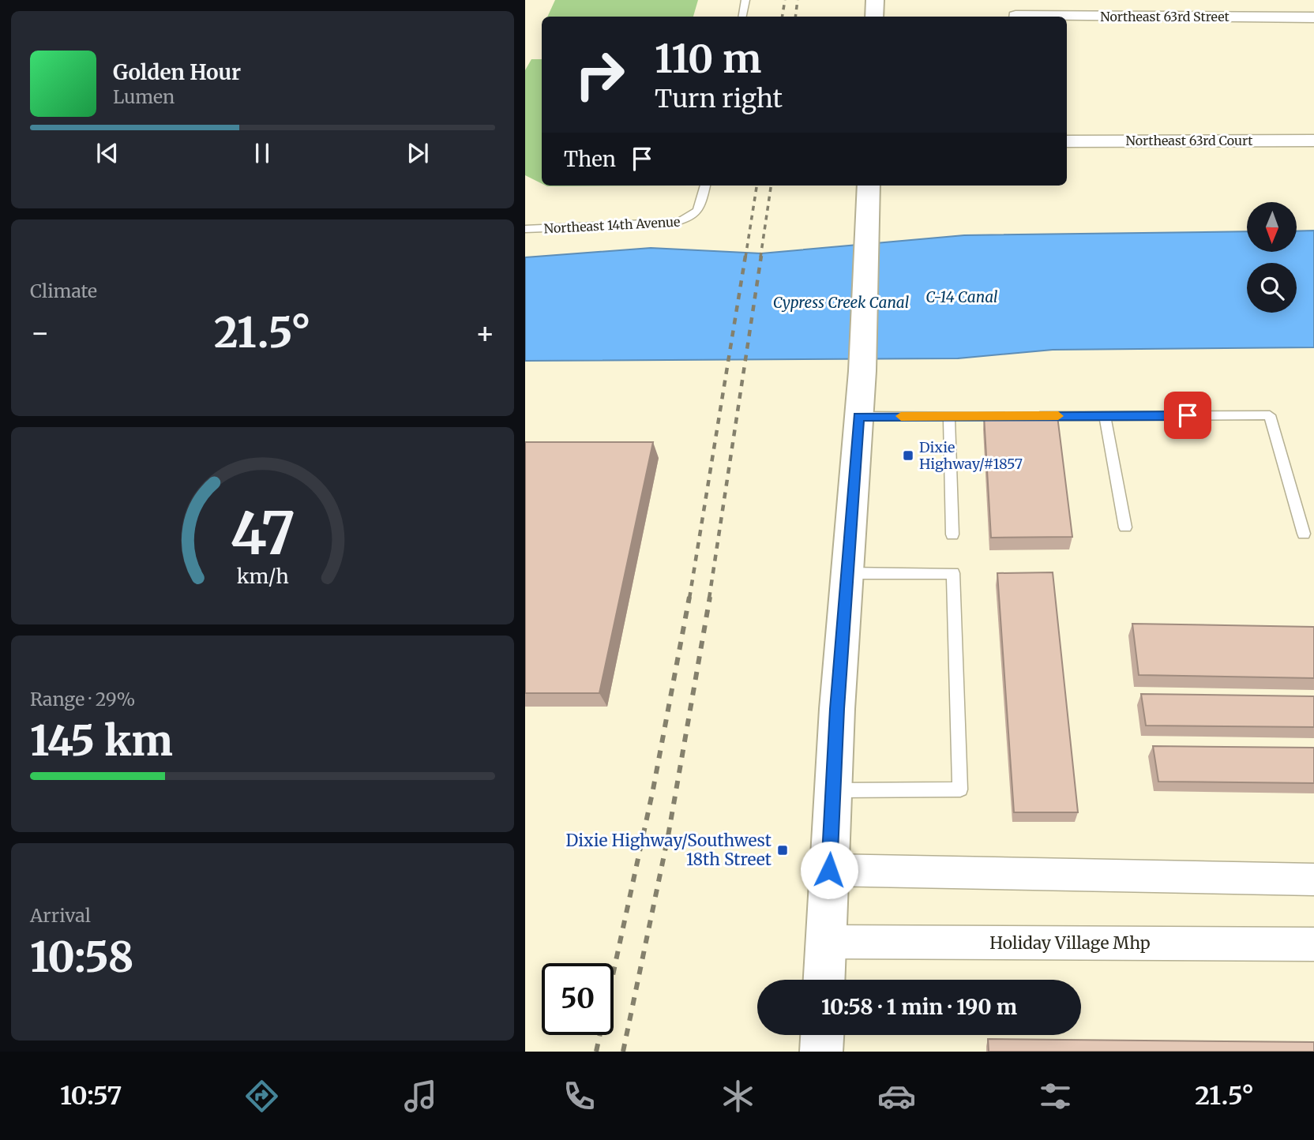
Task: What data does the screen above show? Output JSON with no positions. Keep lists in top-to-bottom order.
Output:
{
  "streets": {
    "street": ["Northeast 63rd Street", "Northeast 63rd Court", "Holiday Village Mhp"],
    "lane": ["Northeast 14th Avenue"]
  },
  "water": ["C-14 Canal", "Cypress Creek Canal"],
  "places": {
    "transit": ["Dixie Highway/#1857", "Dixie Highway/Southwest 18th Street"]
  },
  "north": "bottom",
  "page": {
    "turn": ["110 m", "Turn right"],
    "song": ["Golden Hour", "Lumen"],
    "then": "Then",
    "tile": [
      "Climate",
      ["Range · 29%", "145 km"],
      ["Arrival", "10:58"]
    ],
    "heat": ["−", "21.5°", "+"],
    "limit": "50",
    "trip": "10:58 · 1 min · 190 m",
    "tabs": ["10:57", "21.5°"],
    "gauge": ["47", "km/h"]
  }
}
